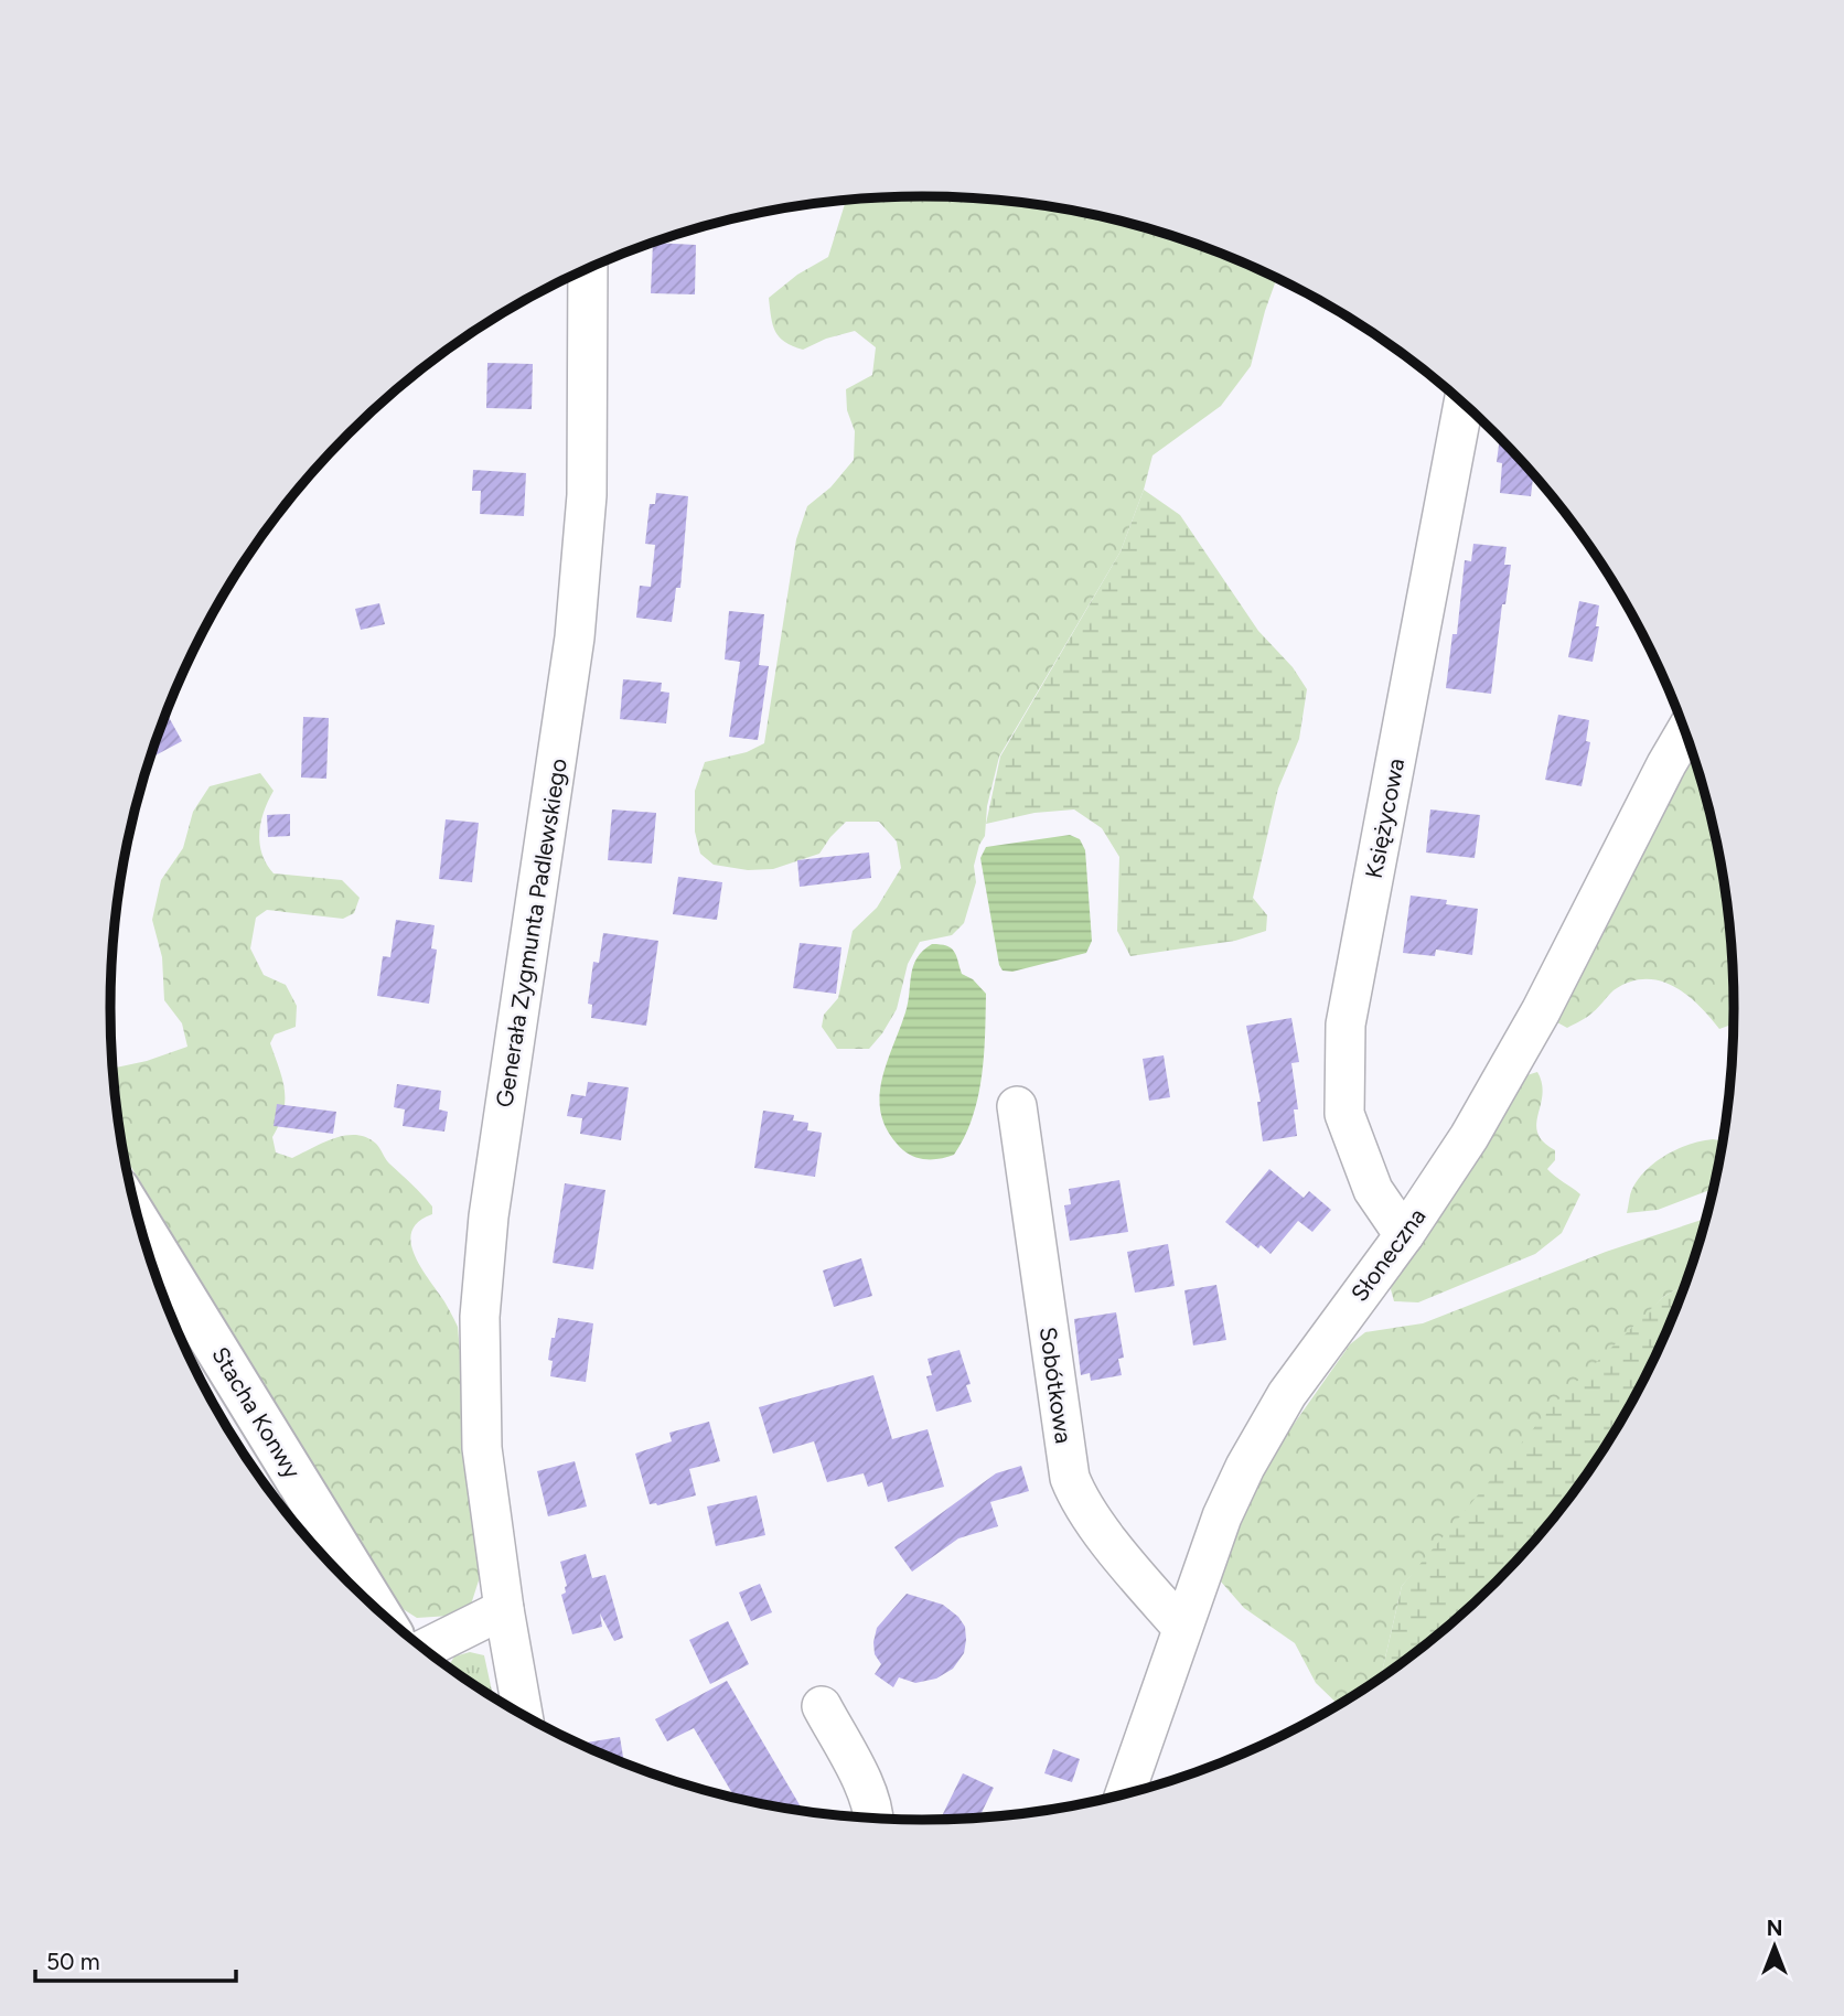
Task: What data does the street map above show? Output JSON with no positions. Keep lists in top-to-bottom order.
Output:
{
  "streets": {
    "main road": ["Stacha Konwy"],
    "street": [
      "Księżycowa",
      "Generała Zygmunta Padlewskiego",
      "Słoneczna",
      "Sobótkowa"
    ]
  },
  "crossings": [
    ["Księżycowa", "Słoneczna"],
    ["Słoneczna", "Sobótkowa"]
  ],
  "scale_bar": "50 m",
  "north": "top"
}
